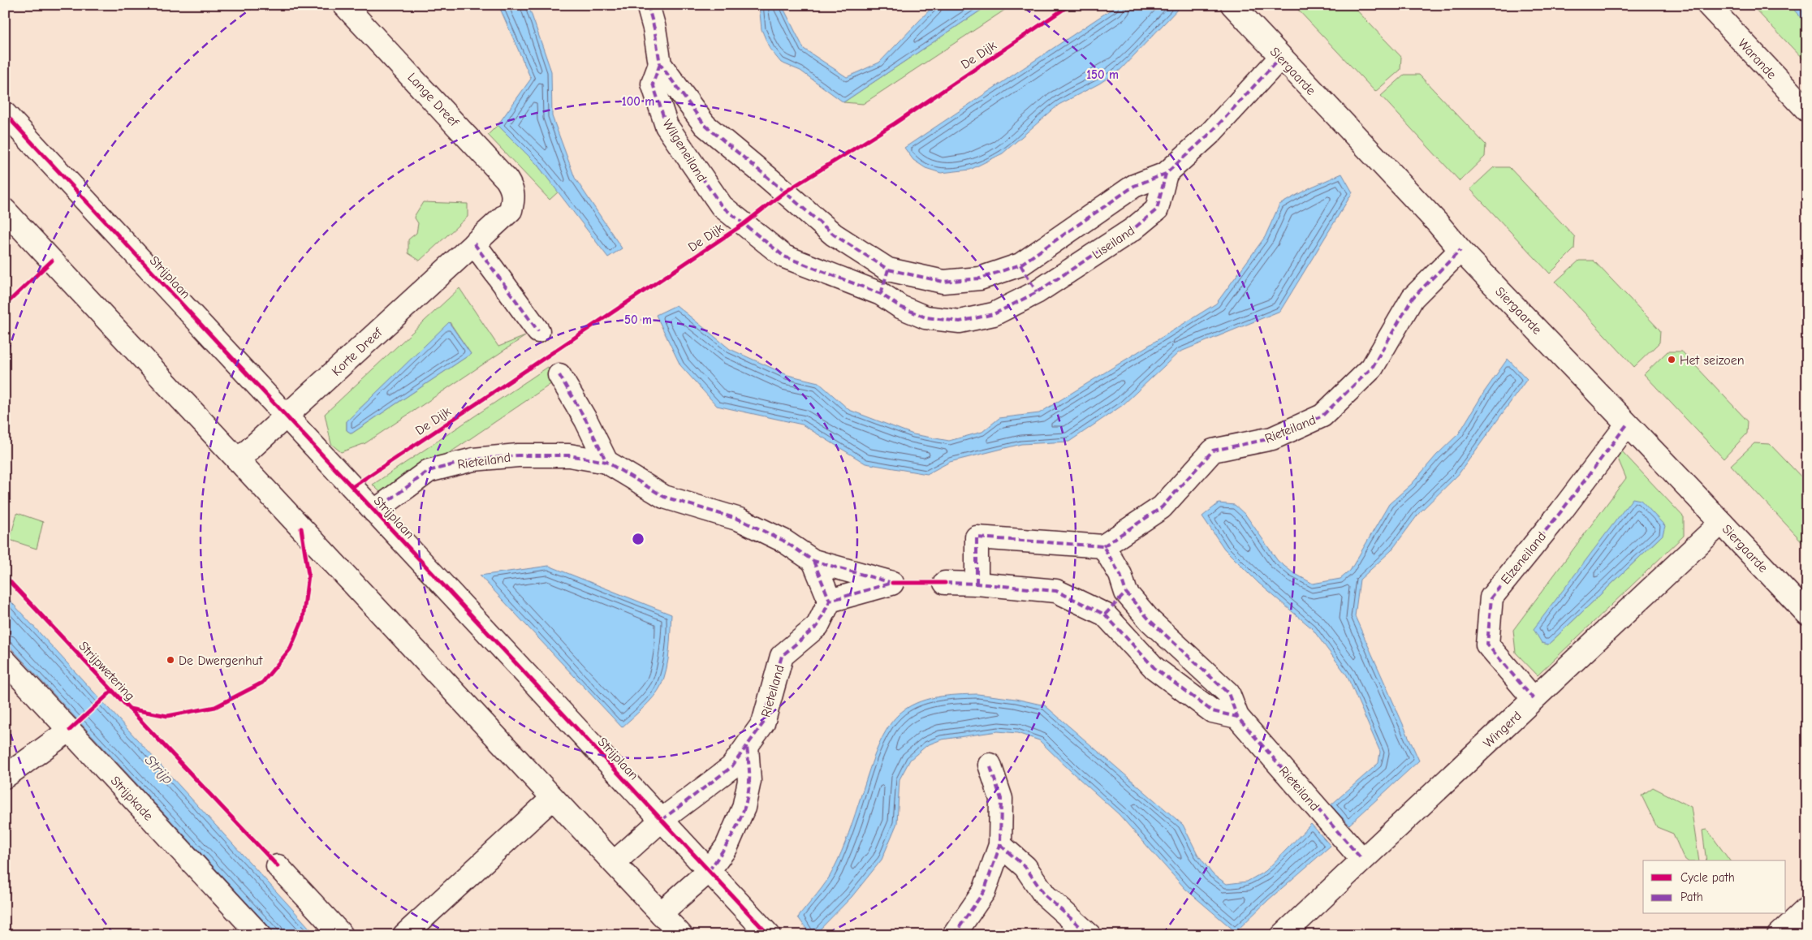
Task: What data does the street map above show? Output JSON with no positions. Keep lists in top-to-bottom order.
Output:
{
  "streets": {
    "street": [
      "Warande",
      "Siergaarde",
      "Lange Dreef",
      "Wilgeneiland",
      "Liseiland",
      "Strijplaan",
      "Korte Dreef",
      "Rieteiland",
      "Elzeneiland",
      "Wingerd",
      "Strijpkade"
    ],
    "cycle path": ["De Dijk", "Strijpwetering"]
  },
  "crossings": [
    ["Siergaarde", "Rieteiland"],
    ["Siergaarde", "Elzeneiland"],
    ["Siergaarde", "Wingerd"],
    ["Lange Dreef", "Korte Dreef"],
    ["Wilgeneiland", "Liseiland"],
    ["Strijplaan", "Korte Dreef"],
    ["Strijplaan", "Rieteiland"],
    ["Rieteiland", "Wingerd"],
    ["Elzeneiland", "Wingerd"]
  ],
  "water": ["Strijp"],
  "places": ["Het seizoen", "De Dwergenhut"],
  "legend": ["Cycle path", "Path"],
  "rings": ["150 m", "100 m", "50 m"]
}
